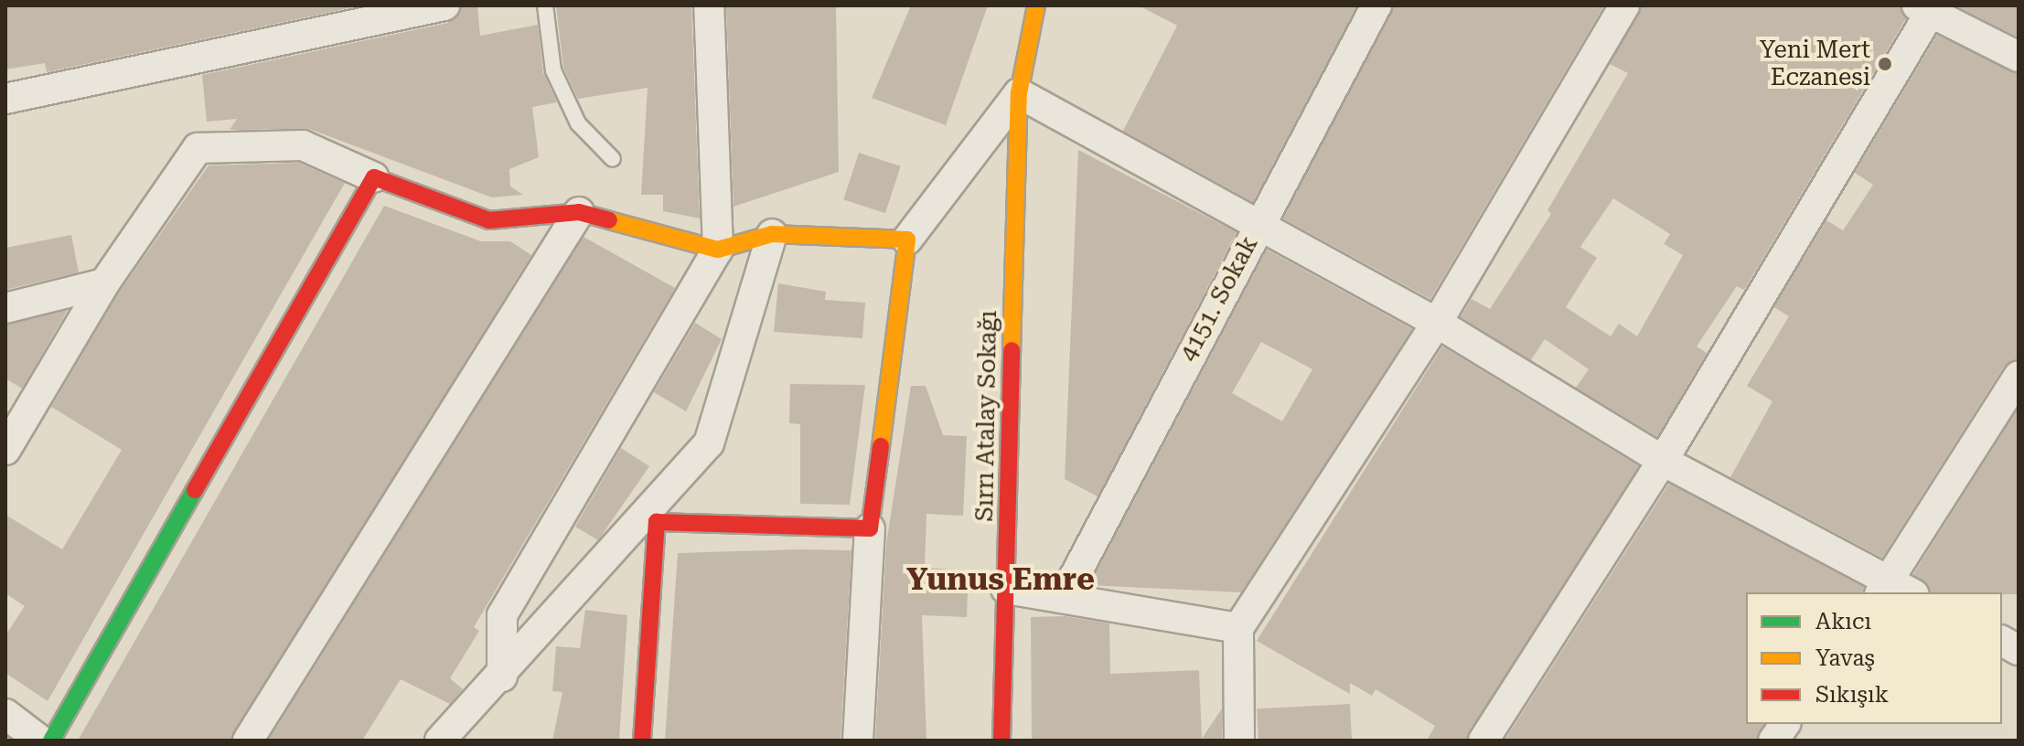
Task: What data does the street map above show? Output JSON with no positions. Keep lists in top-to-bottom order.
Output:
{
  "streets": {
    "street": ["4151. Sokak", "Sırrı Atalay Sokağı"]
  },
  "districts": ["Yunus Emre"],
  "places": ["Yeni Mert Eczanesi"],
  "legend": ["Akıcı", "Yavaş", "Sıkışık"]
}
